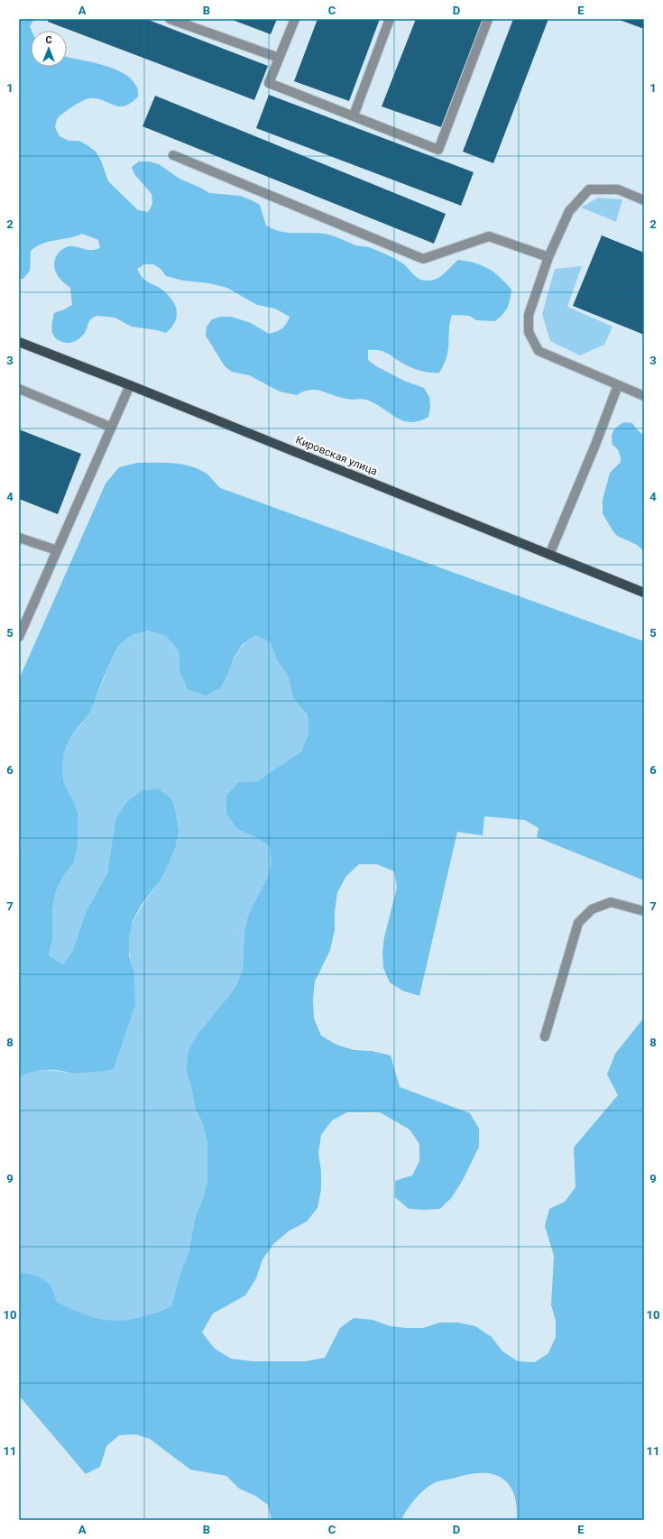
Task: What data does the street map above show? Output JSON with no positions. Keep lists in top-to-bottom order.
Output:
{
  "streets": {
    "main road": ["Кировская улица"]
  },
  "north": "top",
  "grid": {
    "columns": [
      "A",
      "B",
      "C",
      "D",
      "E"
    ],
    "rows": [
      "1",
      "2",
      "3",
      "4",
      "5",
      "6",
      "7",
      "8",
      "9",
      "10",
      "11"
    ]
  }
}
